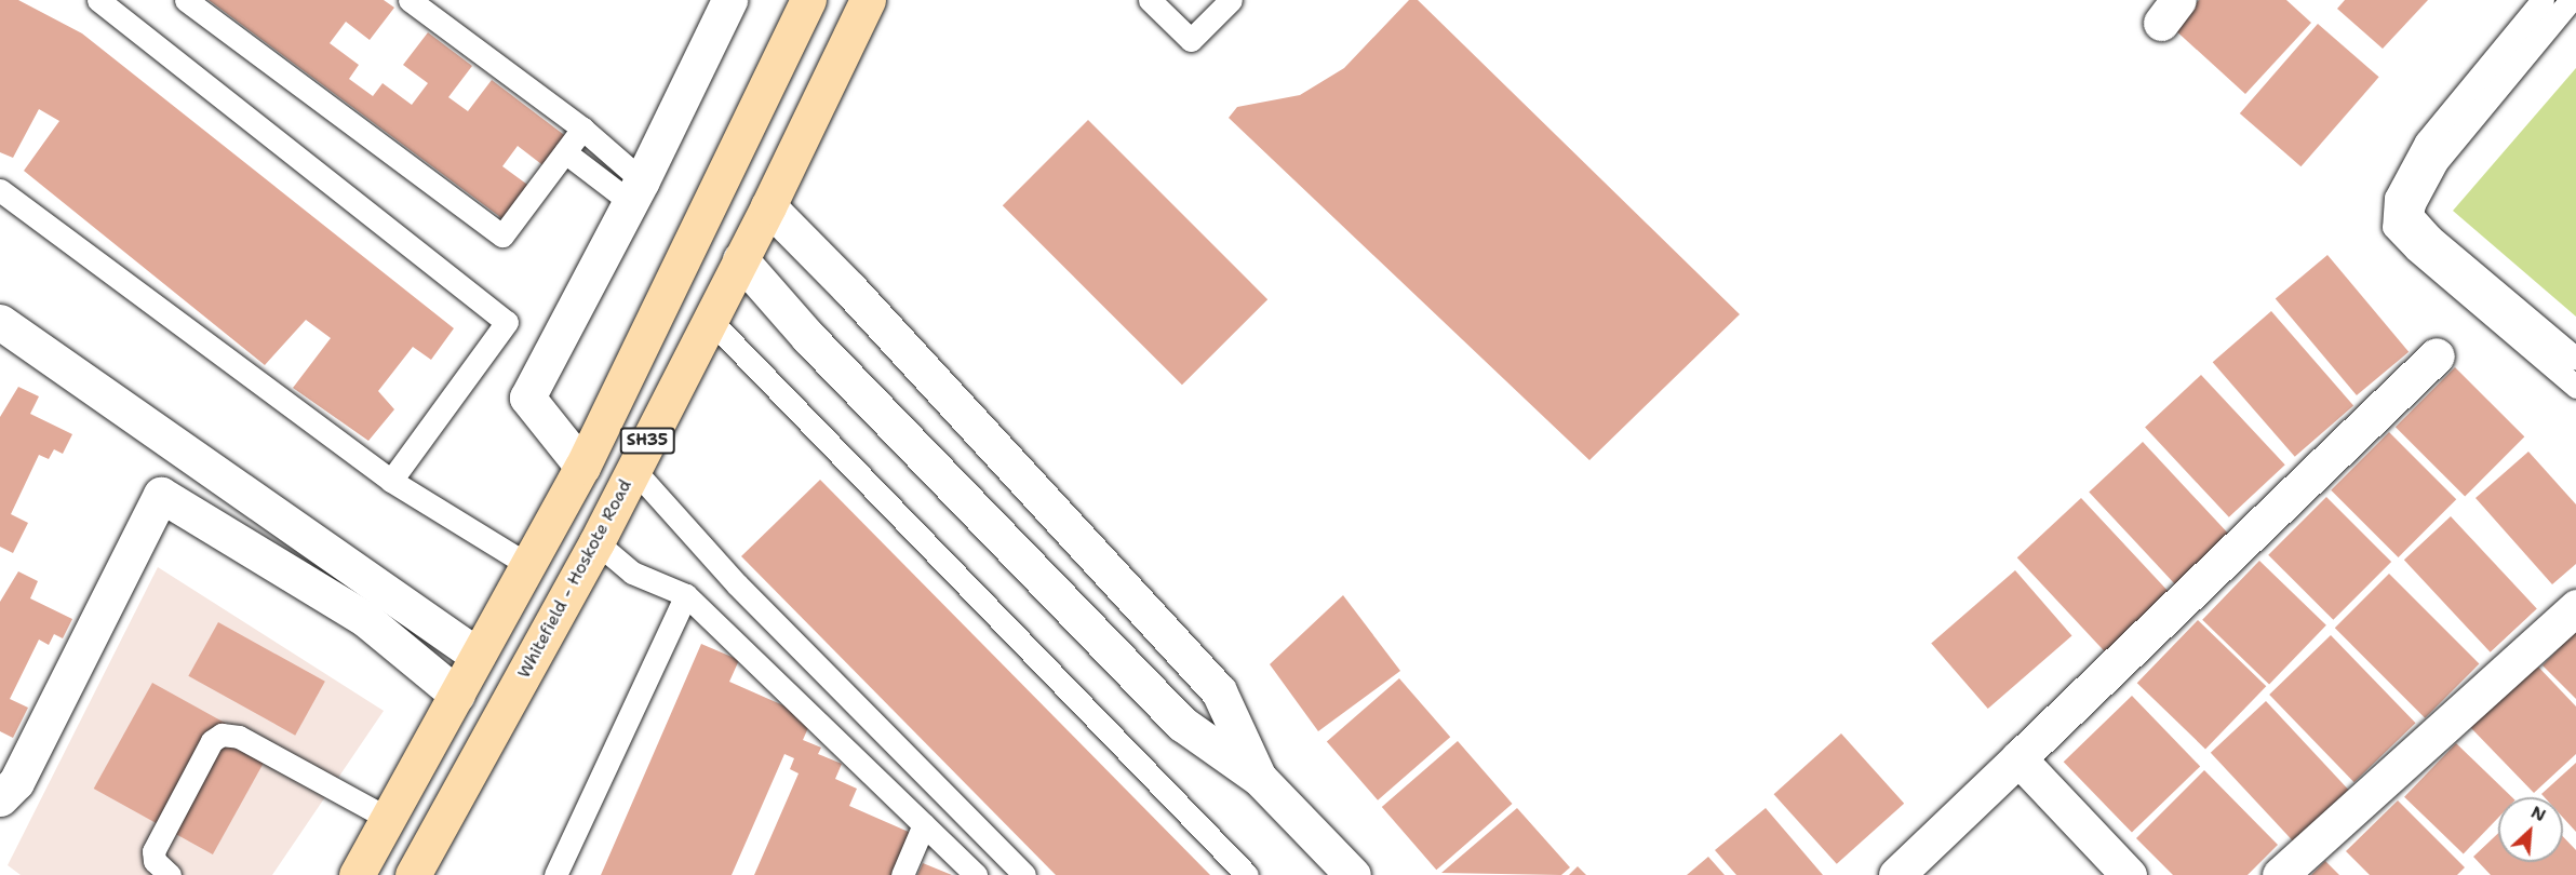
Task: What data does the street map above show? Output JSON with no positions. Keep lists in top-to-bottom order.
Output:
{
  "streets": {
    "main road": ["SH35", "Whitefield - Hoskote Road"]
  },
  "north": "top right"
}
